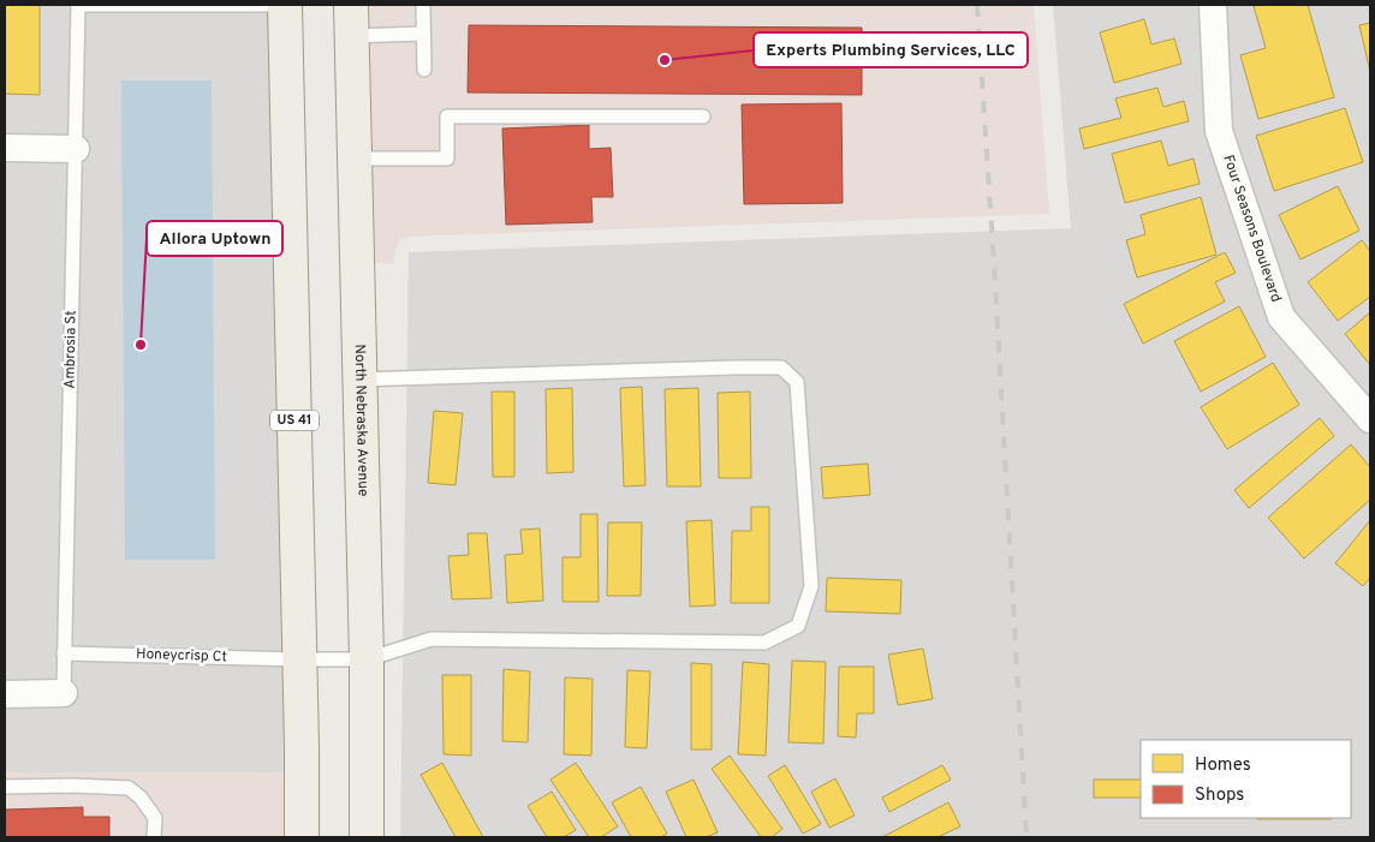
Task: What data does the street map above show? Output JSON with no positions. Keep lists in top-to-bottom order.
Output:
{
  "streets": {
    "main road": ["US 41", "North Nebraska Avenue"],
    "street": ["Four Seasons Boulevard"],
    "lane": ["Ambrosia St", "Honeycrisp Ct"]
  },
  "crossings": [
    ["Ambrosia St", "Honeycrisp Ct"],
    ["US 41", "Honeycrisp Ct"],
    ["North Nebraska Avenue", "Honeycrisp Ct"]
  ],
  "places": ["Experts Plumbing Services, LLC", "Allora Uptown"],
  "legend": ["Homes", "Shops"]
}
